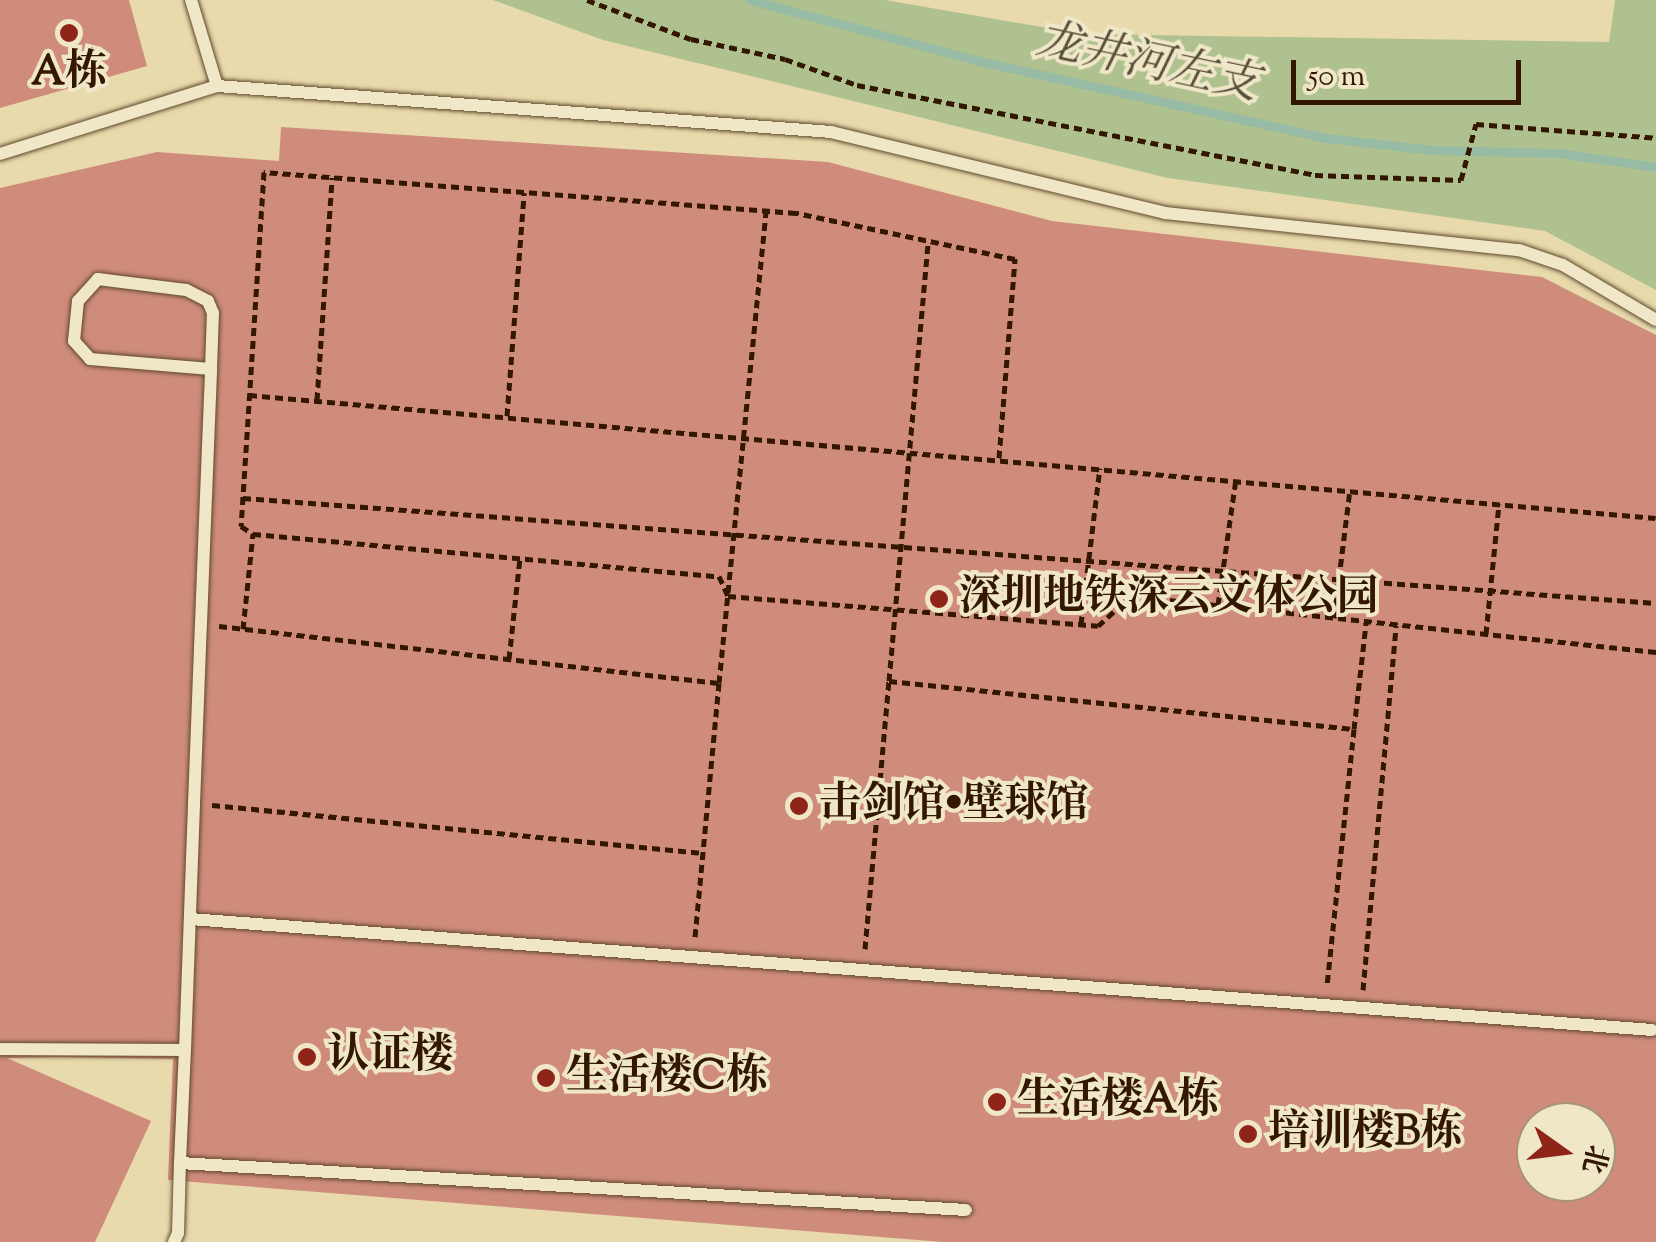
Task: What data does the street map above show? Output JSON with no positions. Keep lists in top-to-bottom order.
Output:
{
  "water": ["龙井河左支"],
  "places": [
    "A栋",
    "深圳地铁深云文体公园",
    "击剑馆•壁球馆",
    "认证楼",
    "生活楼C栋",
    "生活楼A栋",
    "培训楼B栋"
  ],
  "scale_bar": "50 m",
  "north": "right"
}
